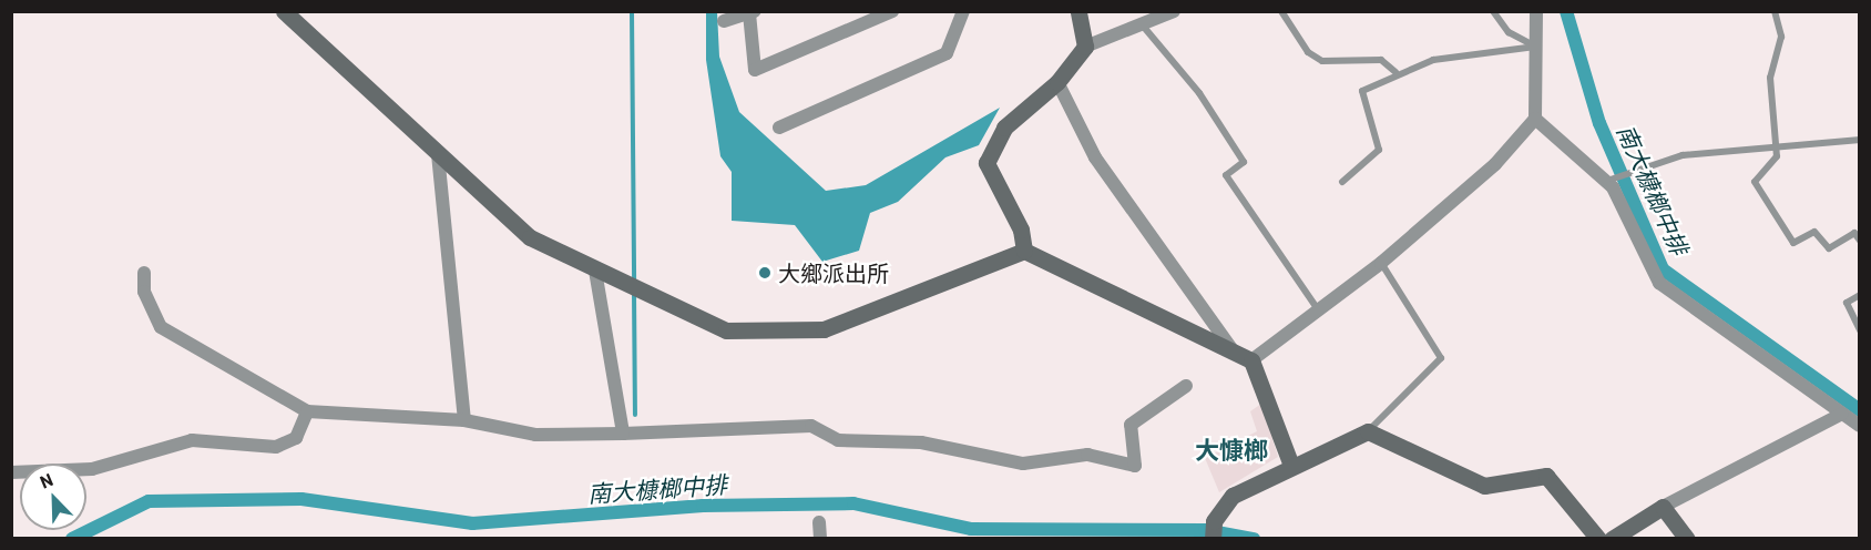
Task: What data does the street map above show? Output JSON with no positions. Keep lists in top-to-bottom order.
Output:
{
  "districts": ["大慷榔"],
  "water": ["南大槺榔中排"],
  "places": ["大鄉派出所"],
  "north": "top left"
}
